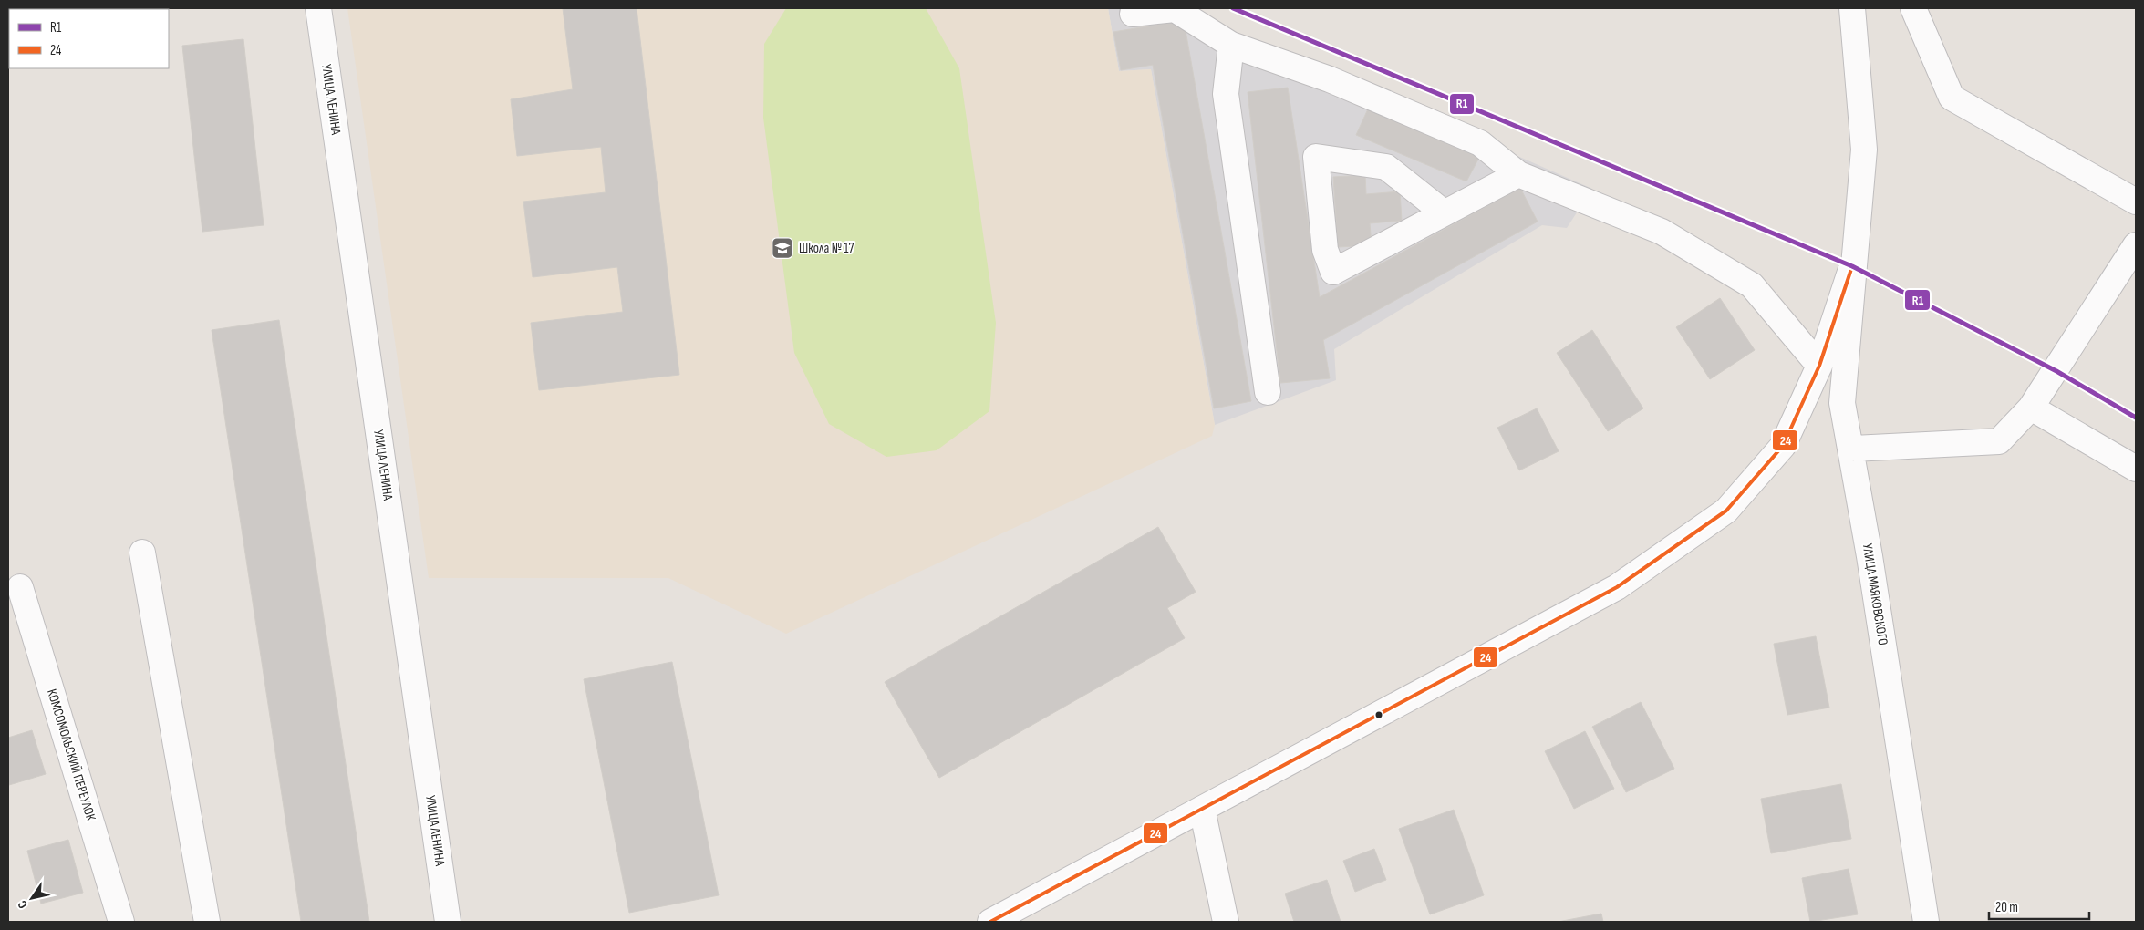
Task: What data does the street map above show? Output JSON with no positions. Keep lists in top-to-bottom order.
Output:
{
  "streets": {
    "street": ["УЛИЦА ЛЕНИНА", "УЛИЦА МАЯКОВСКОГО", "КОМСОМОЛЬСКИЙ ПЕРЕУЛОК"]
  },
  "places": {
    "school or university": ["Школа № 17"]
  },
  "lines": ["transit line R1", "transit line 24"],
  "legend": ["R1", "24"],
  "scale_bar": "20 m",
  "north": "bottom left"
}
